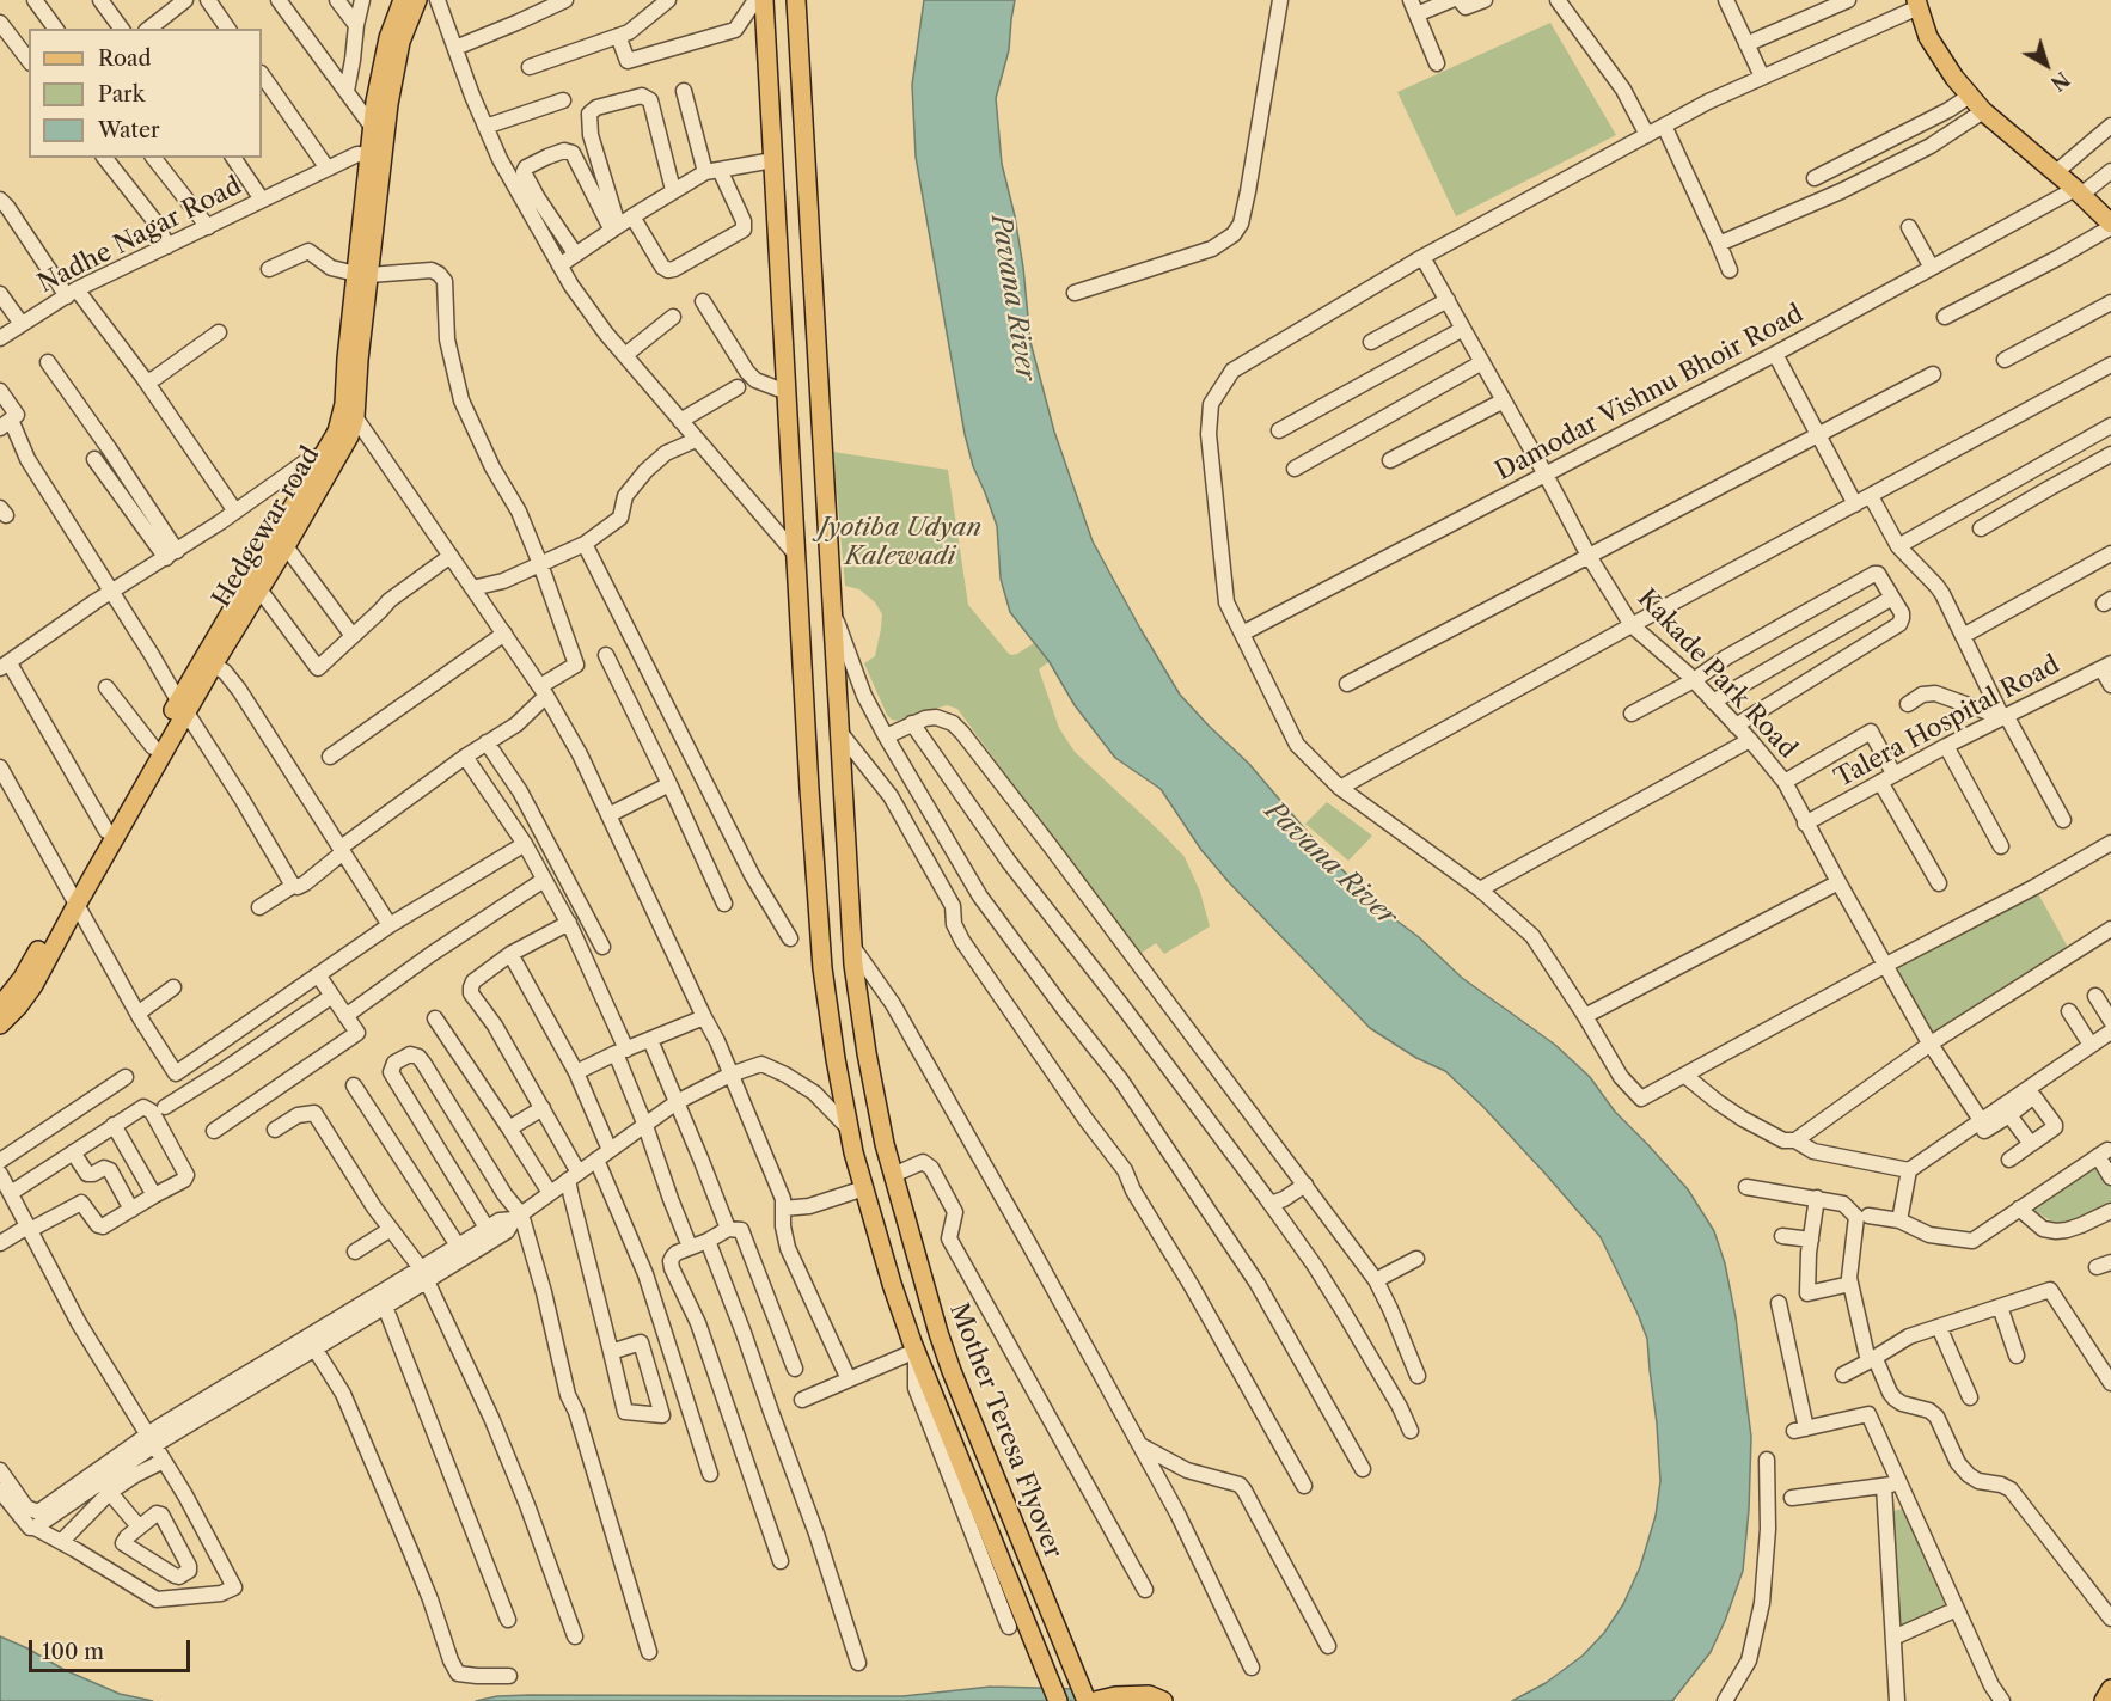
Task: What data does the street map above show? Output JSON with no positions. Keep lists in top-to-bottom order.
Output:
{
  "streets": {
    "main road": ["Hedgewar road", "Mother Teresa Flyover"],
    "street": [
      "Nadhe Nagar Road",
      "Damodar Vishnu Bhoir Road",
      "Kakade Park Road",
      "Talera Hospital Road"
    ]
  },
  "crossings": [
    ["Nadhe Nagar Road", "Hedgewar road"],
    ["Damodar Vishnu Bhoir Road", "Kakade Park Road"],
    ["Kakade Park Road", "Talera Hospital Road"]
  ],
  "water": ["Pavana River"],
  "parks": ["Jyotiba Udyan Kalewadi"],
  "legend": ["Road", "Park", "Water"],
  "scale_bar": "100 m",
  "north": "bottom right"
}
